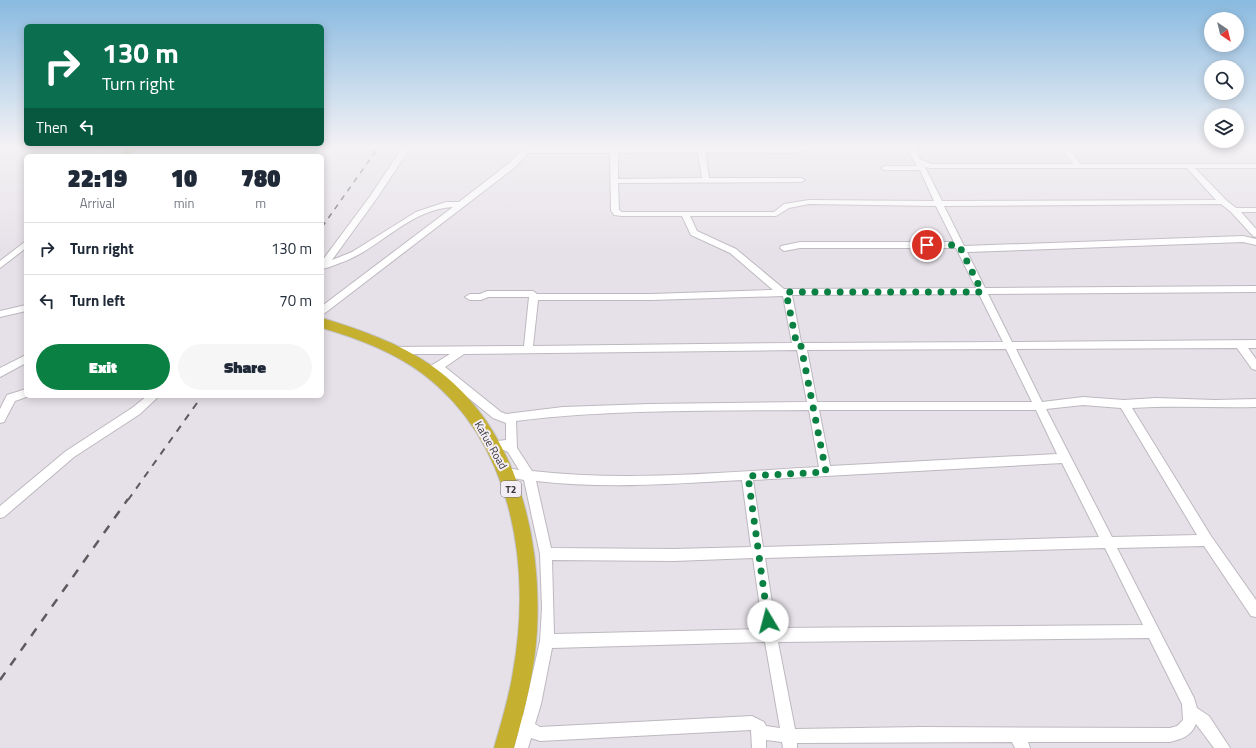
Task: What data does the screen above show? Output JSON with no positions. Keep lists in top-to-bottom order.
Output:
{
  "streets": {
    "highway": ["Kafue Road", "T2"]
  },
  "north": "bottom right",
  "page": {
    "turn": ["130 m", "Turn right"],
    "then": "Then",
    "eta": [
      "22:19",
      "Arrival",
      "10",
      "min",
      "780",
      "m"
    ],
    "list": [
      {
        "name": "Turn right",
        "value": "130 m"
      },
      {
        "name": "Turn left",
        "value": "70 m"
      }
    ],
    "buttons": ["Exit", "Share"]
  }
}
